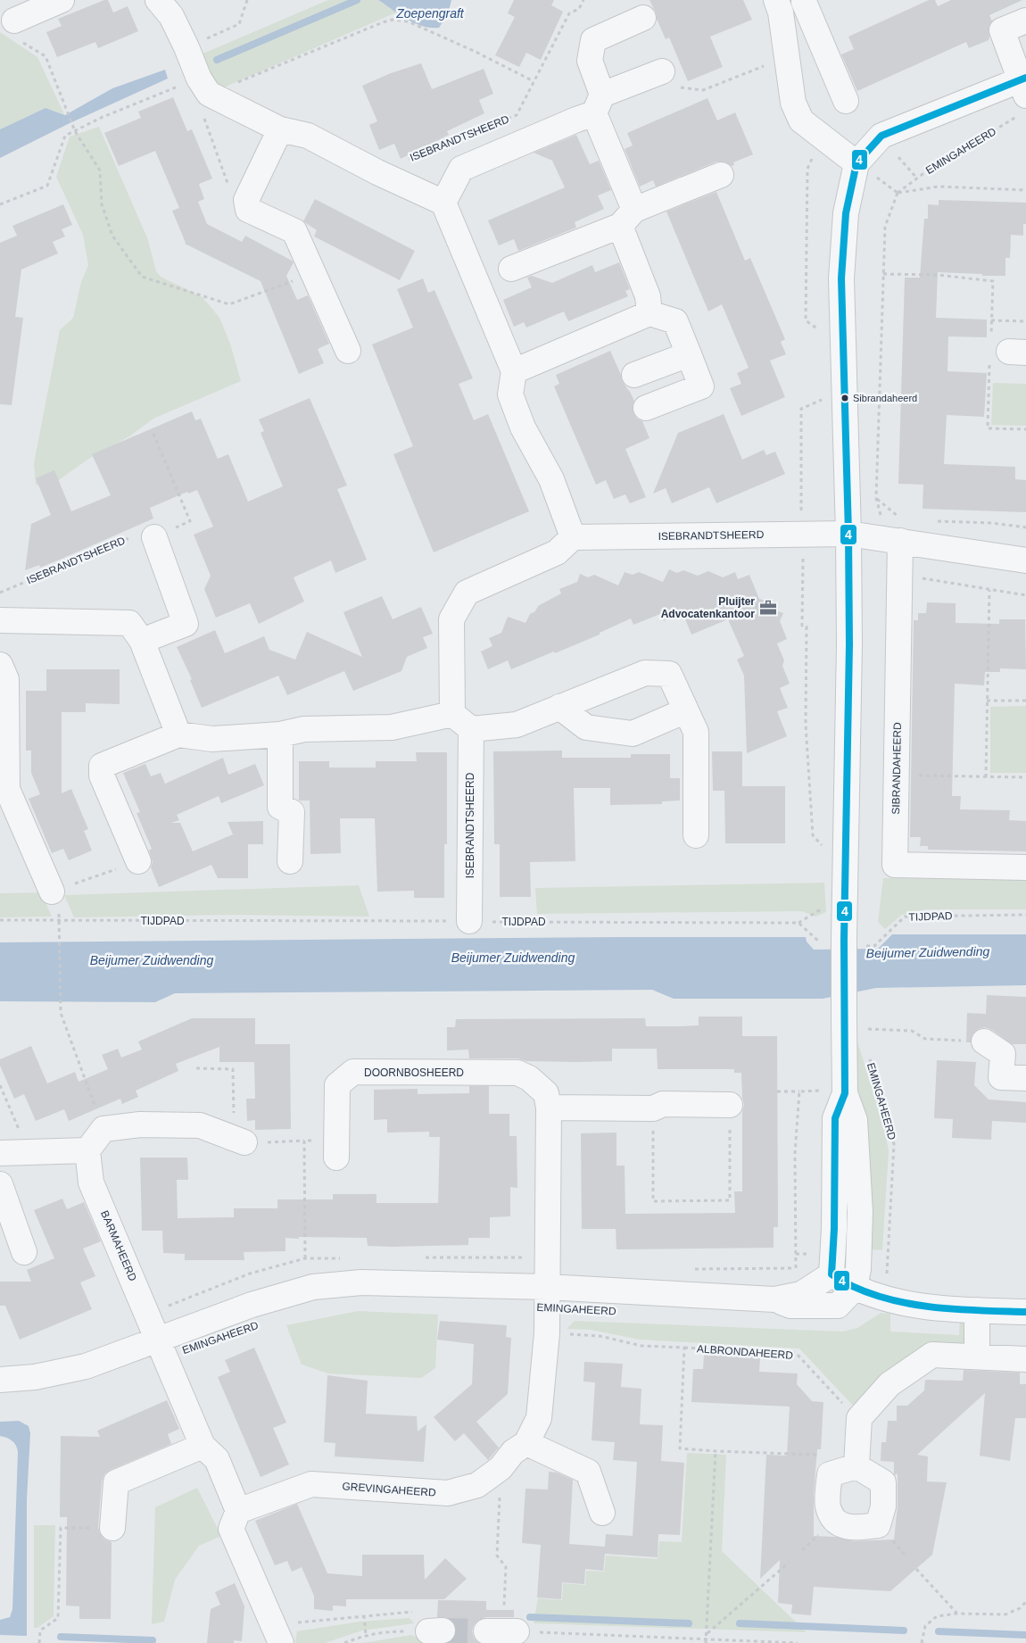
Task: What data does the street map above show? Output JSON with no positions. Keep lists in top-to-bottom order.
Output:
{
  "streets": {
    "street": [
      "ISEBRANDTSHEERD",
      "EMINGAHEERD",
      "SIBRANDAHEERD",
      "DOORNBOSHEERD",
      "BARMAHEERD",
      "GREVINGAHEERD"
    ],
    "path": ["TIJDPAD", "ALBRONDAHEERD"]
  },
  "crossings": [
    ["ISEBRANDTSHEERD", "TIJDPAD"],
    ["EMINGAHEERD", "DOORNBOSHEERD"],
    ["EMINGAHEERD", "BARMAHEERD"],
    ["EMINGAHEERD", "GREVINGAHEERD"],
    ["DOORNBOSHEERD", "GREVINGAHEERD"],
    ["ALBRONDAHEERD", "GREVINGAHEERD"]
  ],
  "water": ["Zoepengraft", "Beijumer Zuidwending"],
  "places": {
    "other": ["Sibrandaheerd"],
    "office": ["Pluijter Advocatenkantoor"]
  },
  "lines": ["transit line 4"]
}
